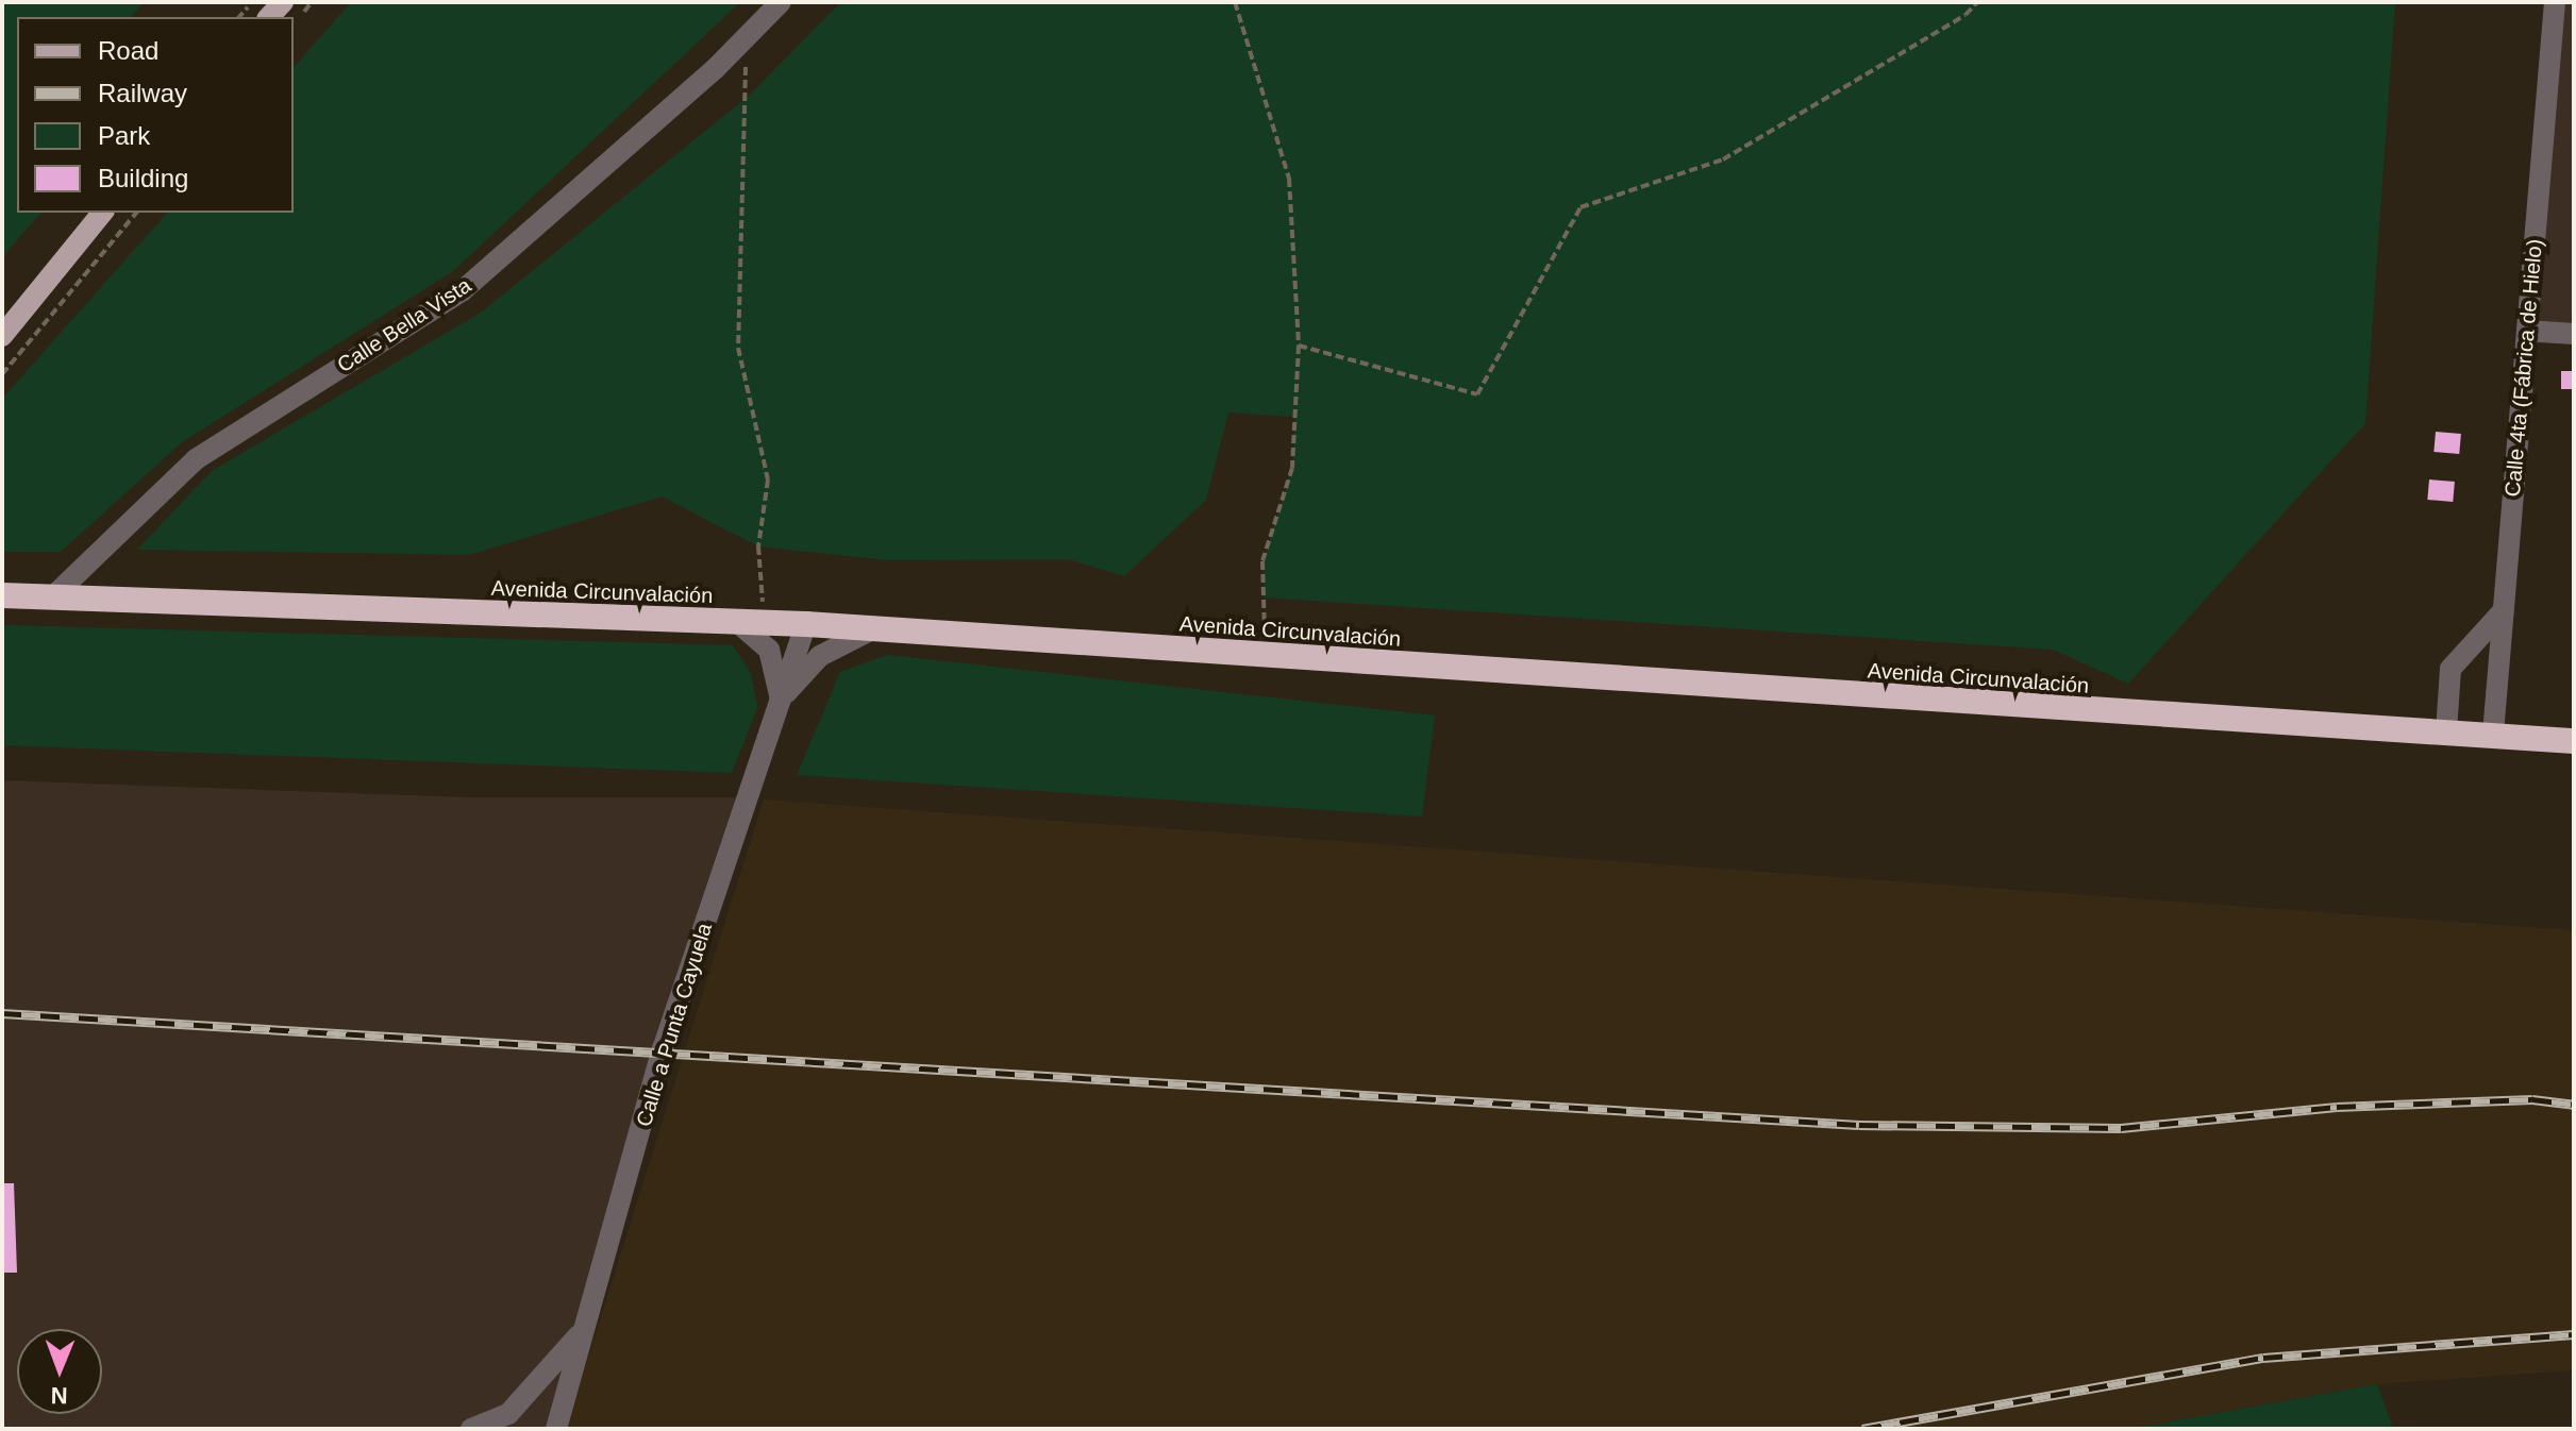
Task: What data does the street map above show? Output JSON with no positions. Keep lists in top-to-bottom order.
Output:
{
  "streets": {
    "highway": ["Avenida Circunvalación"],
    "street": ["Calle Bella Vista", "Calle 4ta (Fábrica de Hielo)", "Calle a Punta Cayuela"]
  },
  "crossings": [
    ["Calle Bella Vista", "Avenida Circunvalación"],
    ["Calle 4ta (Fábrica de Hielo)", "Avenida Circunvalación"],
    ["Avenida Circunvalación", "Calle a Punta Cayuela"]
  ],
  "legend": [
    "Road",
    "Railway",
    "Park",
    "Building"
  ],
  "north": "bottom"
}
